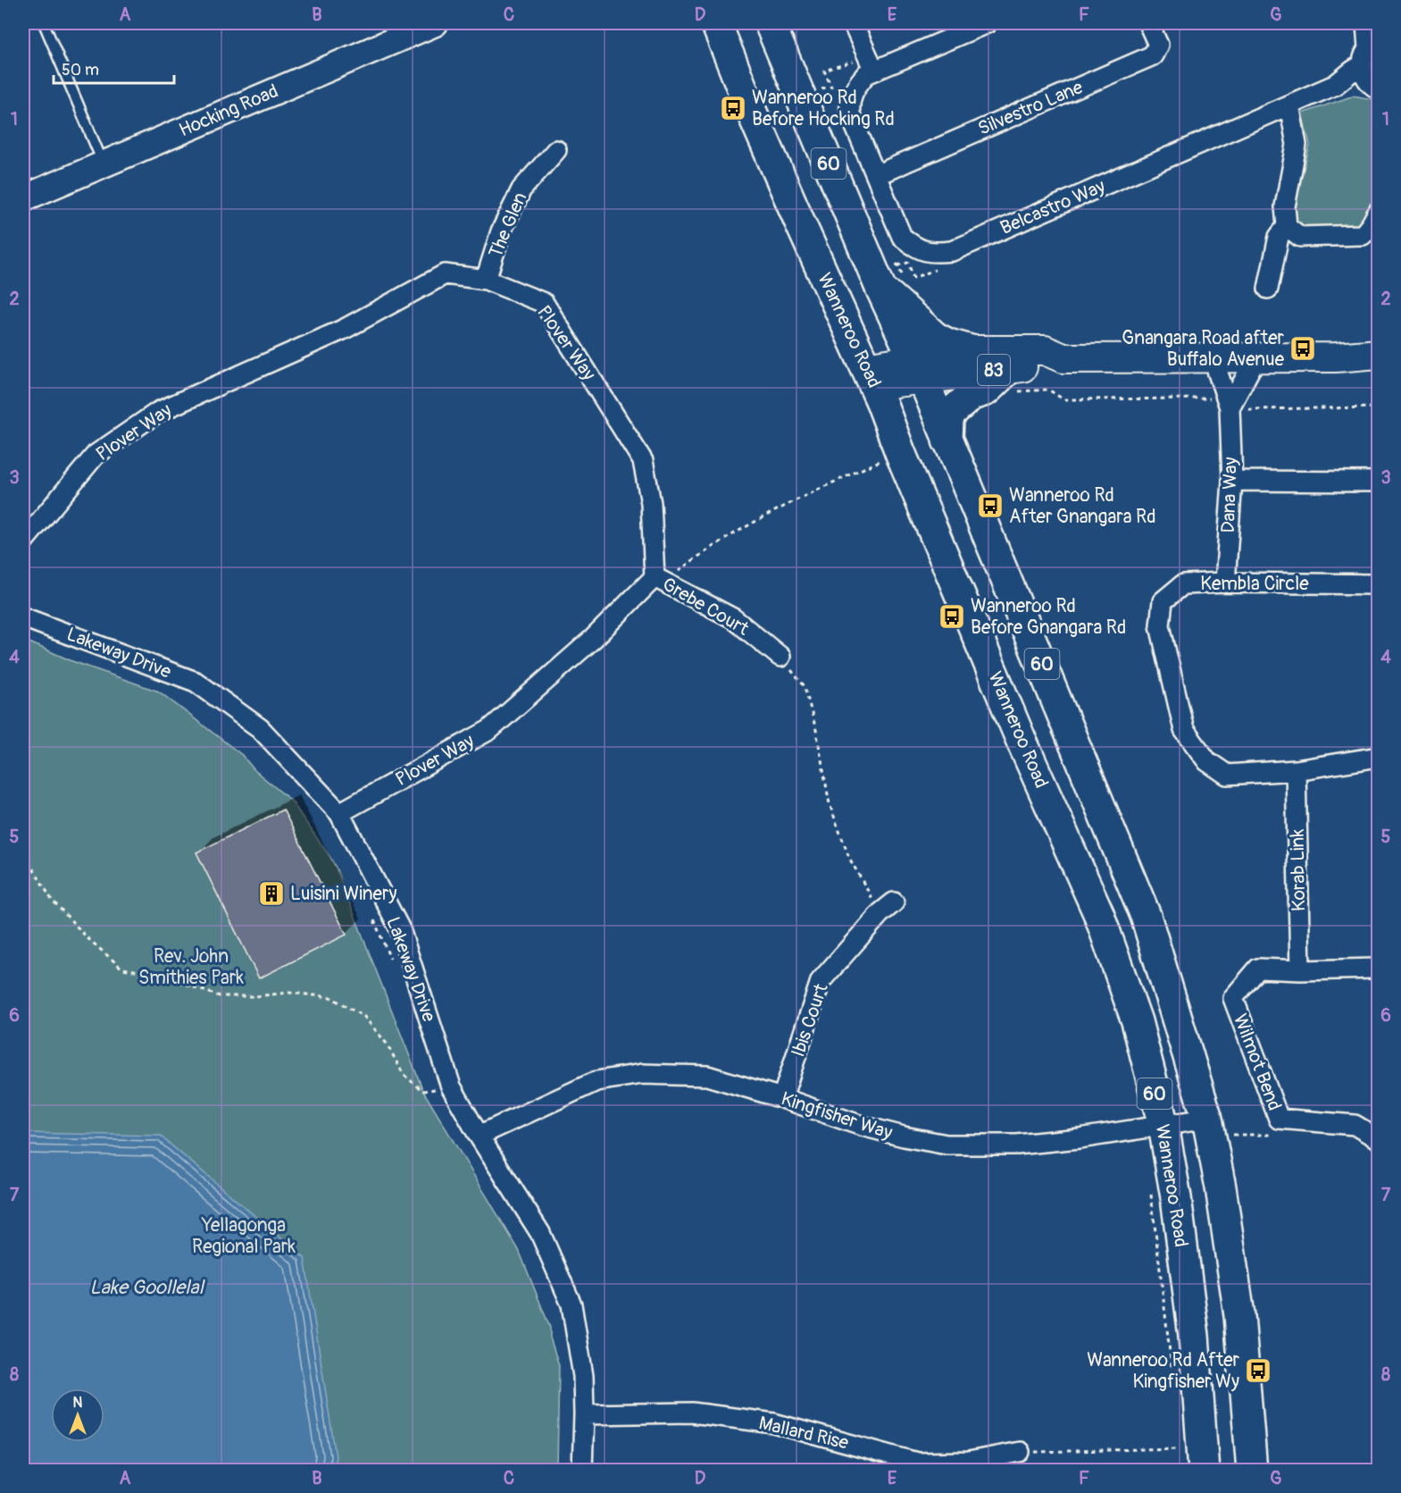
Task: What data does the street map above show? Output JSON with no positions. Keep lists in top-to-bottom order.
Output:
{
  "streets": {
    "highway": ["60", "Wanneroo Road", "83"],
    "street": [
      "Silvestro Lane",
      "Hocking Road",
      "Belcastro Way",
      "The Glen",
      "Plover Way",
      "Dana Way",
      "Kembla Circle",
      "Grebe Court",
      "Lakeway Drive",
      "Korab Link",
      "Ibis Court",
      "Wilmot Bend",
      "Kingfisher Way",
      "Mallard Rise"
    ]
  },
  "crossings": [
    ["Silvestro Lane", "Belcastro Way"],
    ["60", "83"],
    ["60", "Kingfisher Way"],
    ["The Glen", "Plover Way"],
    ["Wanneroo Road", "83"],
    ["Wanneroo Road", "Kingfisher Way"],
    ["Plover Way", "Grebe Court"],
    ["Plover Way", "Lakeway Drive"],
    ["83", "Dana Way"],
    ["Dana Way", "Kembla Circle"],
    ["Kembla Circle", "Korab Link"],
    ["Lakeway Drive", "Kingfisher Way"],
    ["Lakeway Drive", "Mallard Rise"],
    ["Korab Link", "Wilmot Bend"],
    ["Ibis Court", "Kingfisher Way"]
  ],
  "water": ["Lake Goollelal"],
  "parks": ["Rev. John Smithies Park", "Yellagonga Regional Park"],
  "places": {
    "bus stop": [
      "Wanneroo Rd Before Hocking Rd",
      "Gnangara Road after Buffalo Avenue",
      "Wanneroo Rd After Gnangara Rd",
      "Wanneroo Rd Before Gnangara Rd",
      "Wanneroo Rd After Kingfisher Wy"
    ],
    "building": ["Luisini Winery"]
  },
  "scale_bar": "50 m",
  "north": "top",
  "grid": {
    "columns": [
      "A",
      "B",
      "C",
      "D",
      "E",
      "F",
      "G"
    ],
    "rows": [
      "1",
      "2",
      "3",
      "4",
      "5",
      "6",
      "7",
      "8"
    ]
  }
}
